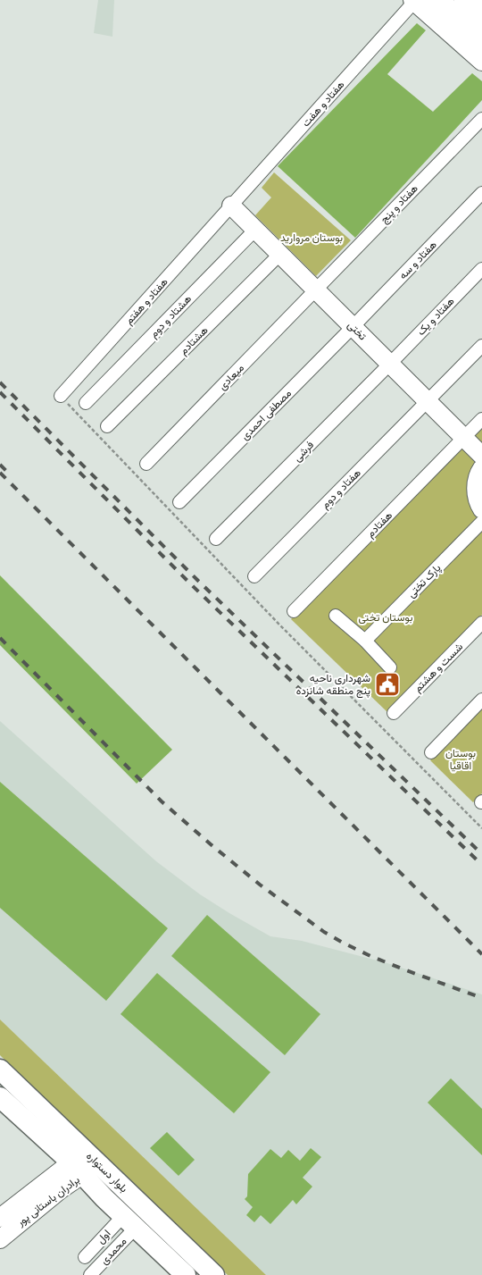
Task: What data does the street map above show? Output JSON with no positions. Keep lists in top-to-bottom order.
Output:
{
  "streets": {
    "main road": ["تختی", "بلوار دستواره", "برادران باستانی پور"],
    "street": [
      "هفتاد و هفت",
      "هفتاد و پنج",
      "هفتاد و سه",
      "هفتاد و هفتم",
      "هشتاد و دوم",
      "هفتاد و یک",
      "هشتادم",
      "میعادی",
      "مصطفی احمدی",
      "فرشی",
      "هفتاد و دوم",
      "هفتادم",
      "پارک تختی",
      "شست و هشتم",
      "اول",
      "محمدی"
    ]
  },
  "crossings": [
    ["هفتاد و هفت", "هفتاد و هفتم"],
    ["هفتاد و هفت", "تختی"],
    ["هفتاد و پنج", "تختی"],
    ["هفتاد و پنج", "میعادی"],
    ["هفتاد و سه", "تختی"],
    ["هفتاد و سه", "مصطفی احمدی"],
    ["هفتاد و هفتم", "تختی"],
    ["هشتاد و دوم", "تختی"],
    ["هفتاد و یک", "تختی"],
    ["هفتاد و یک", "فرشی"],
    ["تختی", "هشتادم"],
    ["تختی", "میعادی"],
    ["تختی", "مصطفی احمدی"],
    ["تختی", "فرشی"],
    ["تختی", "هفتاد و دوم"],
    ["تختی", "هفتادم"],
    ["بلوار دستواره", "برادران باستانی پور"],
    ["بلوار دستواره", "اول"],
    ["بلوار دستواره", "محمدی"],
    ["اول", "محمدی"]
  ],
  "parks": ["بوستان مروارید", "بوستان تختی", "بوستان اقاقیا"],
  "places": {
    "public building": ["شهرداری ناحیه پنج منطقه شانزده"]
  }
}
